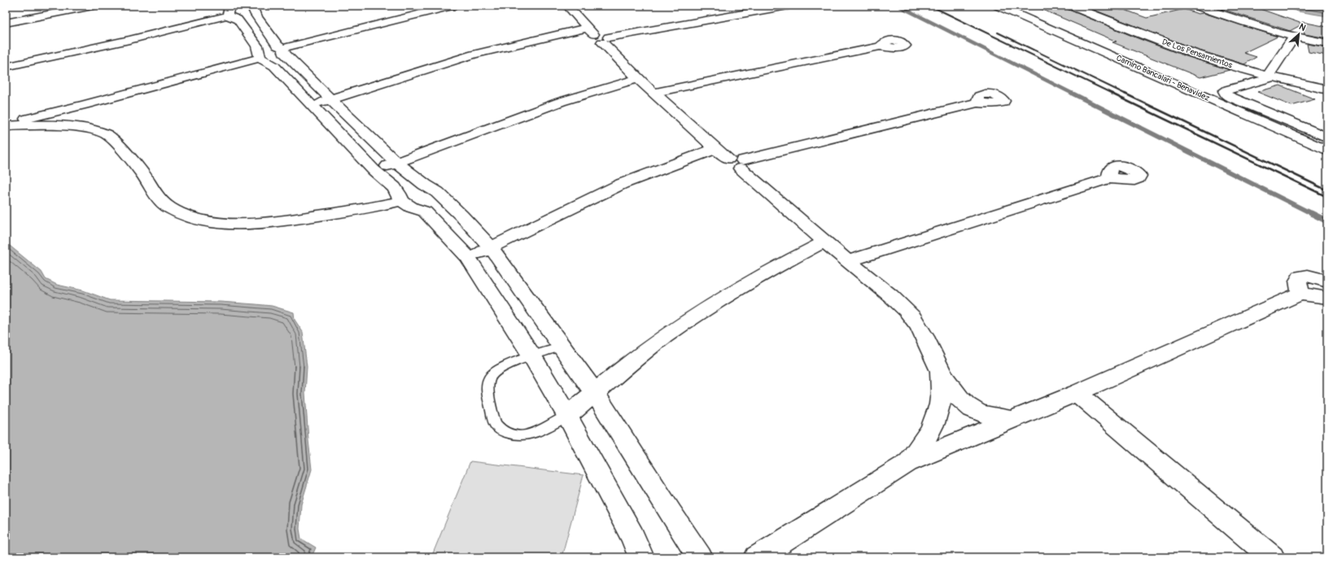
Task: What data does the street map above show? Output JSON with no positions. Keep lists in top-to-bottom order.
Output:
{
  "streets": {
    "street": ["De Los Pensamientos", "Camino Bancalari - Benavídez"]
  },
  "north": "top right"
}
